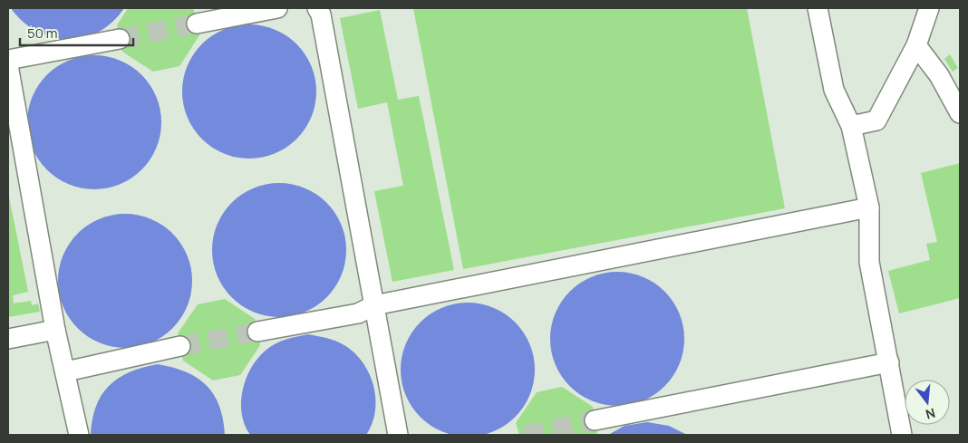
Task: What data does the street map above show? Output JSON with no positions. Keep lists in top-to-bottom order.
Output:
{
  "scale_bar": "50 m",
  "north": "bottom"
}
